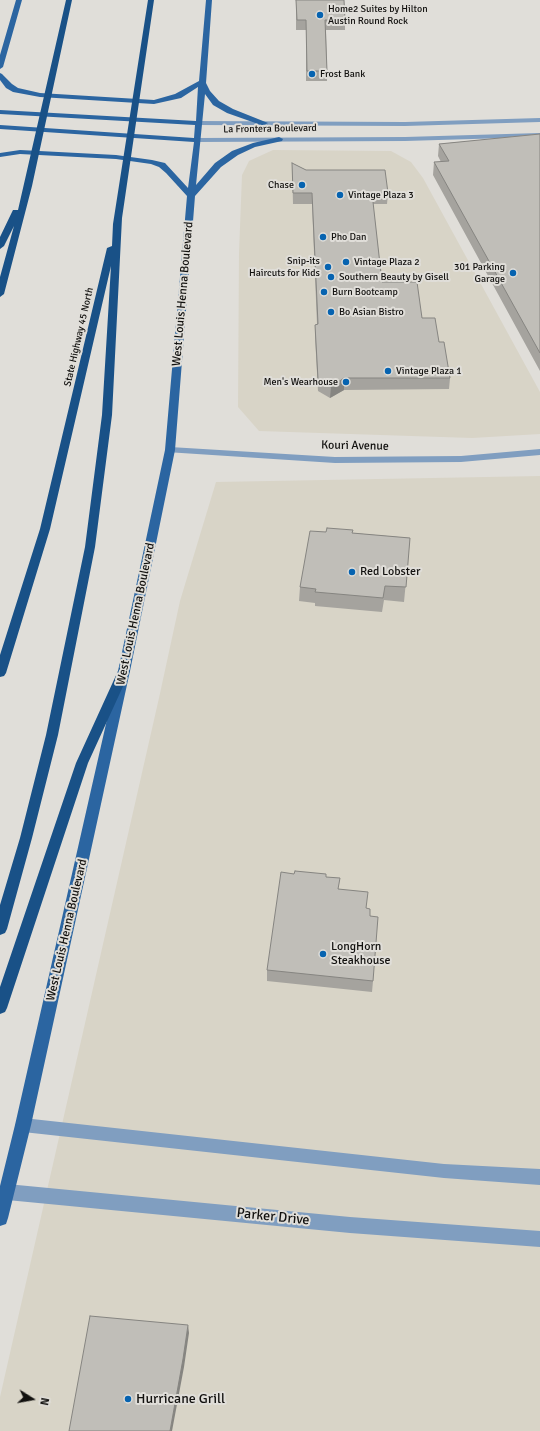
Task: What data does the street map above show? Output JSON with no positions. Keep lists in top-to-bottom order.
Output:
{
  "streets": {
    "highway": ["State Highway 45 North"],
    "main road": ["La Frontera Boulevard", "West Louis Henna Boulevard"],
    "street": ["Kouri Avenue", "Parker Drive"]
  },
  "crossings": [
    ["La Frontera Boulevard", "West Louis Henna Boulevard"],
    ["West Louis Henna Boulevard", "Kouri Avenue"],
    ["West Louis Henna Boulevard", "Parker Drive"]
  ],
  "places": [
    "Home2 Suites by Hilton Austin Round Rock",
    "Frost Bank",
    "Chase",
    "Vintage Plaza 3",
    "Pho Dan",
    "Vintage Plaza 2",
    "Snip-its Haircuts for Kids",
    "301 Parking Garage",
    "Southern Beauty by Gisell",
    "Burn Bootcamp",
    "Bo Asian Bistro",
    "Vintage Plaza 1",
    "Men's Wearhouse",
    "Red Lobster",
    "LongHorn Steakhouse",
    "Hurricane Grill"
  ],
  "north": "right"
}
